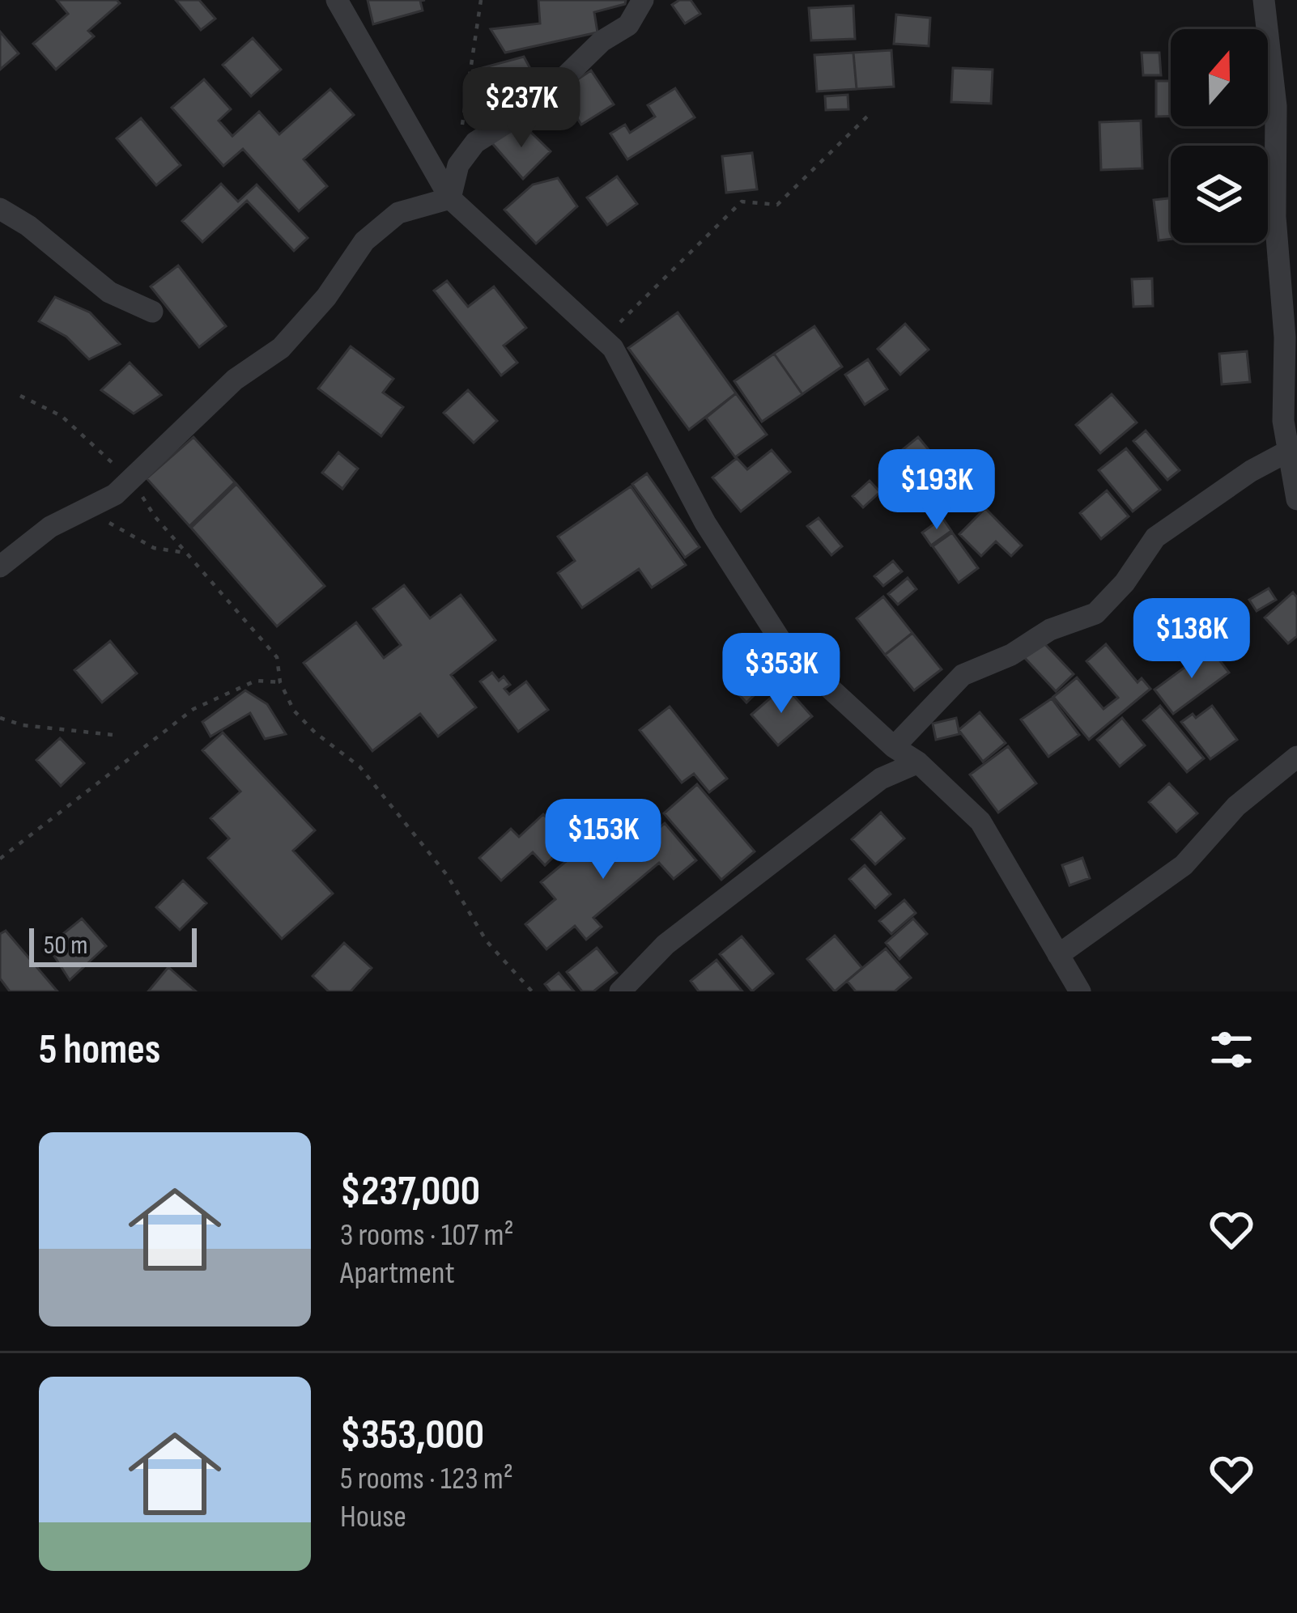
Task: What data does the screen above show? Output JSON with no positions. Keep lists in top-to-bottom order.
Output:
{
  "scale_bar": "50 m",
  "north": "top",
  "page": {
    "price": [
      "$237K",
      "$193K",
      "$138K",
      "$353K",
      "$153K"
    ],
    "scale": "50 m",
    "heading": "5 homes",
    "list": [
      {
        "name": "$237,000",
        "note": "3 rooms · 107 m² · Apartment"
      },
      {
        "name": "$353,000",
        "note": "5 rooms · 123 m² · House"
      }
    ]
  }
}
